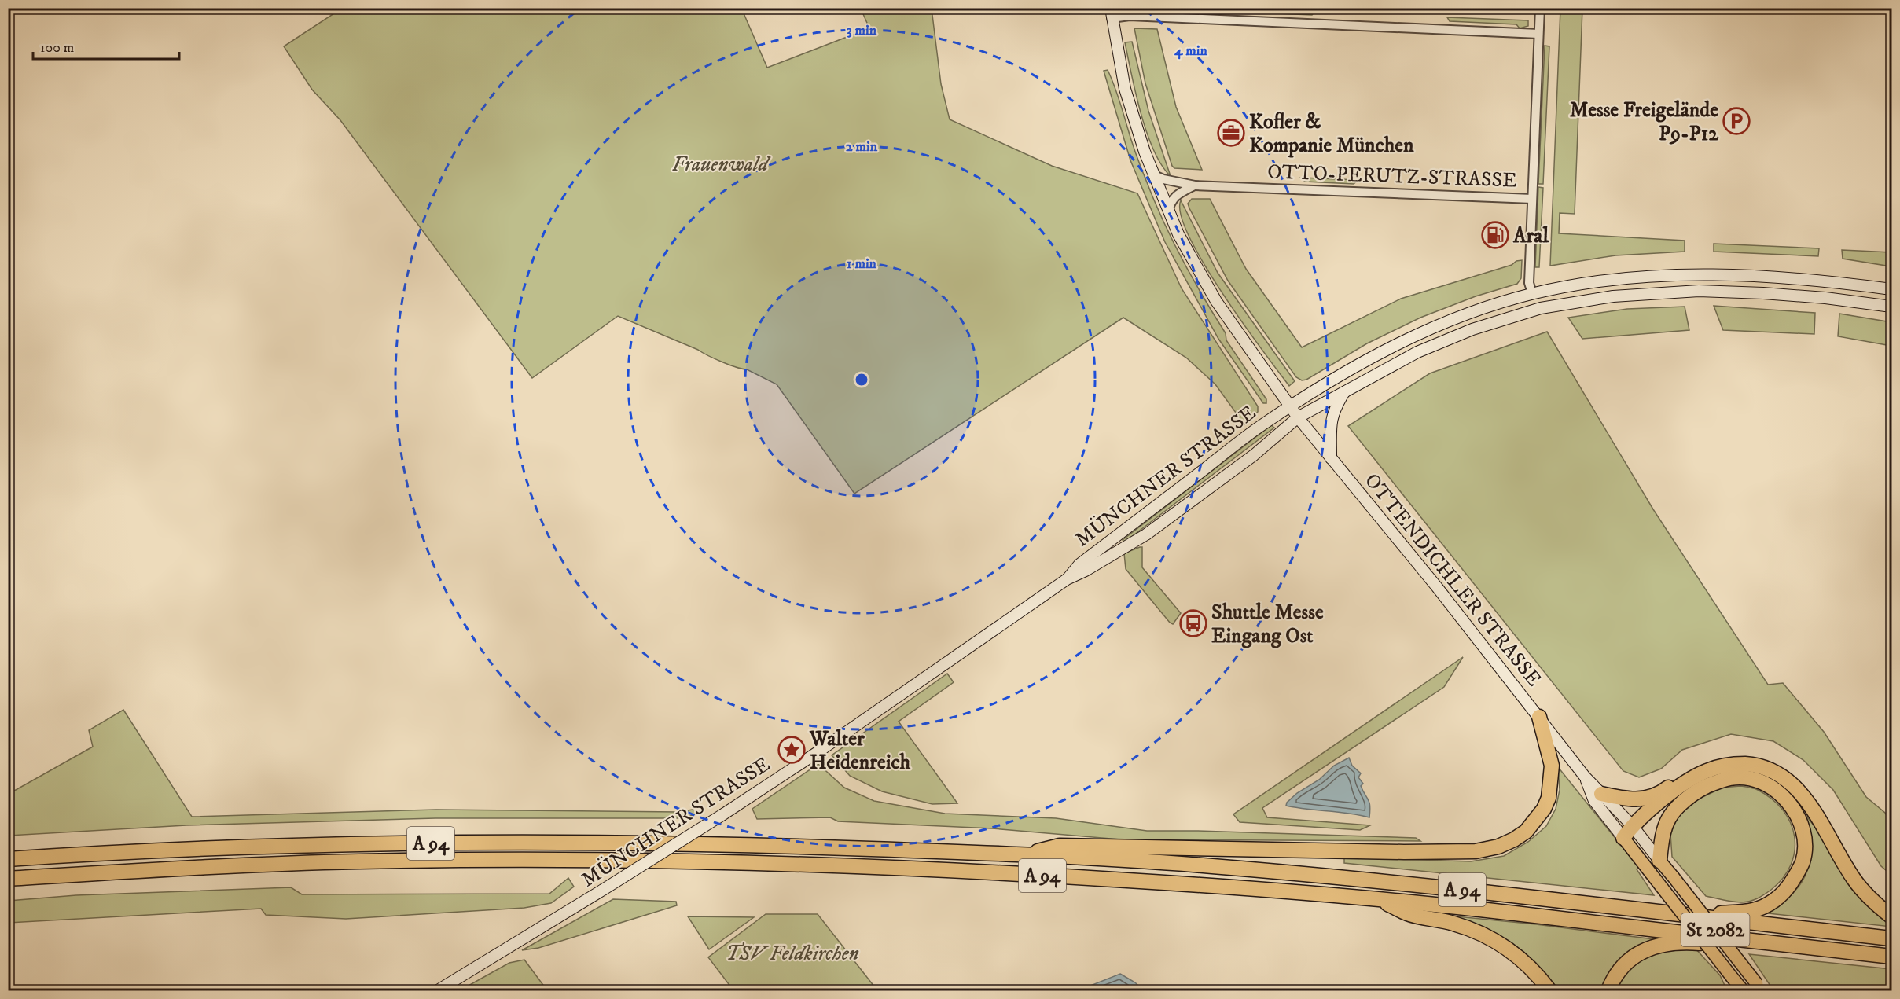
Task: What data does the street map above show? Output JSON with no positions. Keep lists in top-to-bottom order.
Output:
{
  "streets": {
    "highway": ["A 94"],
    "main road": ["MÜNCHNER STRASSE", "OTTENDICHLER STRASSE", "St 2082"],
    "street": ["OTTO-PERUTZ-STRASSE"]
  },
  "crossings": [
    ["OTTO-PERUTZ-STRASSE", "OTTENDICHLER STRASSE"],
    ["MÜNCHNER STRASSE", "OTTENDICHLER STRASSE"]
  ],
  "parks": ["Frauenwald", "TSV Feldkirchen"],
  "places": {
    "parking": ["Messe Freigelände P9-P12"],
    "office": ["Kofler & Kompanie München"],
    "fuel station": ["Aral"],
    "bus stop": ["Shuttle Messe Eingang Ost"],
    "place": ["Walter Heidenreich"]
  },
  "scale_bar": "100 m",
  "rings": [
    "3 min",
    "4 min",
    "2 min",
    "1 min"
  ]
}
